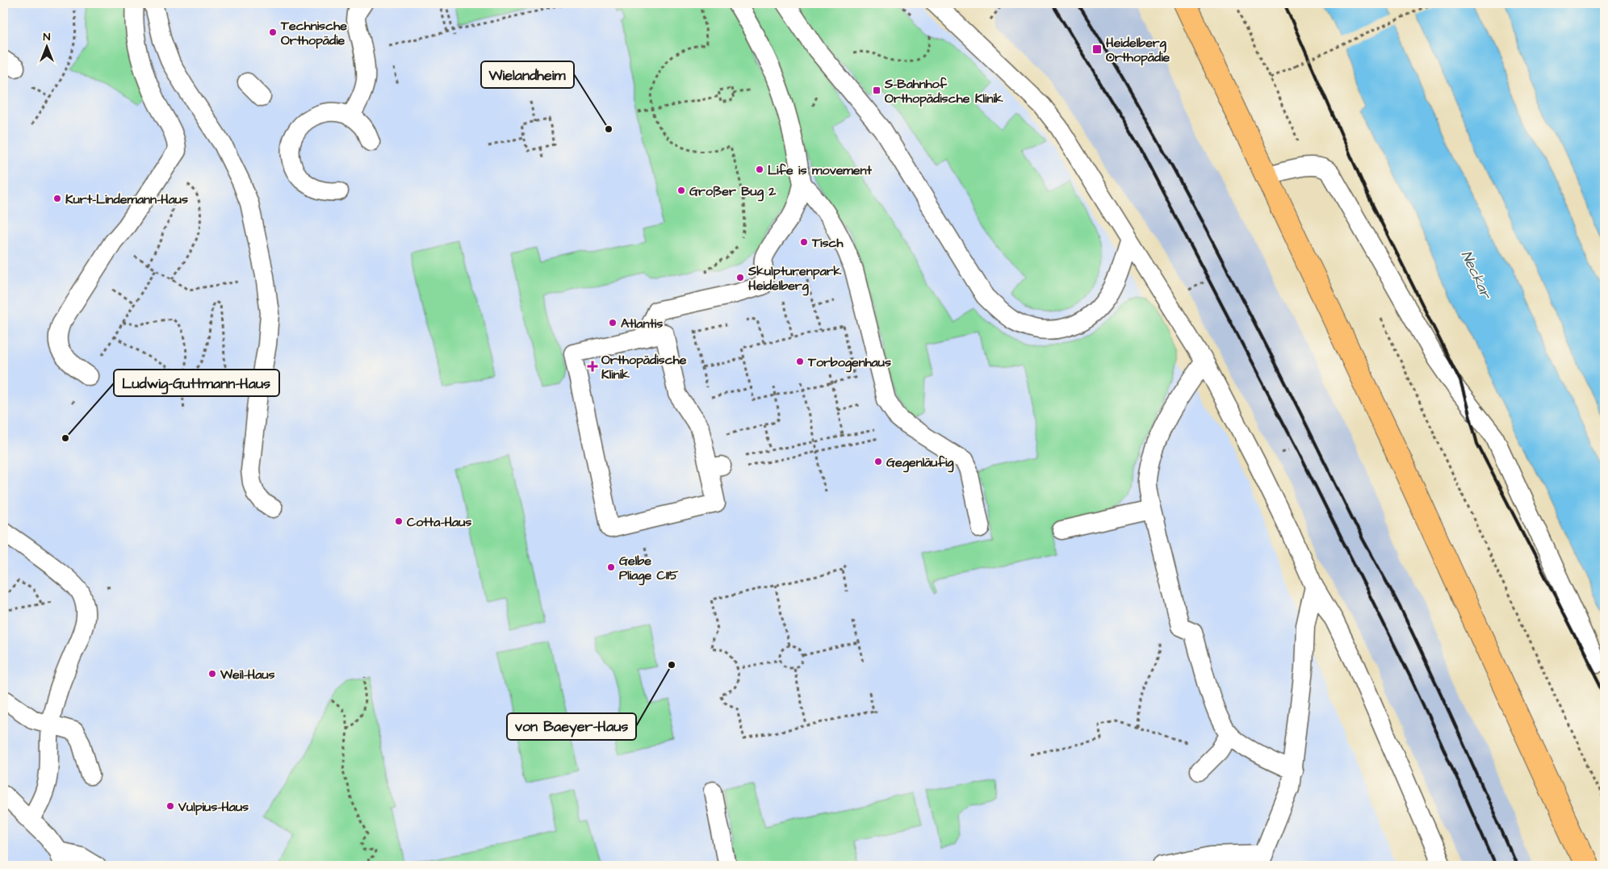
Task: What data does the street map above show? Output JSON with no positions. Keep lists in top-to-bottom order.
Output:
{
  "water": ["Neckar"],
  "places": {
    "other": [
      "Technische Orthopädie",
      "Wielandheim",
      "Life is movement",
      "Großer Bug 2",
      "Kurt-Lindemann-Haus",
      "Tisch",
      "Skulpturenpark Heidelberg",
      "Atlantis",
      "Torbogenhaus",
      "Ludwig-Guttmann-Haus",
      "Gegenläufig",
      "Cotta-Haus",
      "Gelbe Pliage C115",
      "von Baeyer-Haus",
      "Weil-Haus",
      "Vulpius-Haus"
    ],
    "transit": ["Heidelberg Orthopädie", "S-Bahnhof Orthopädische Klinik"],
    "health": ["Orthopädische Klinik"]
  },
  "north": "top"
}
